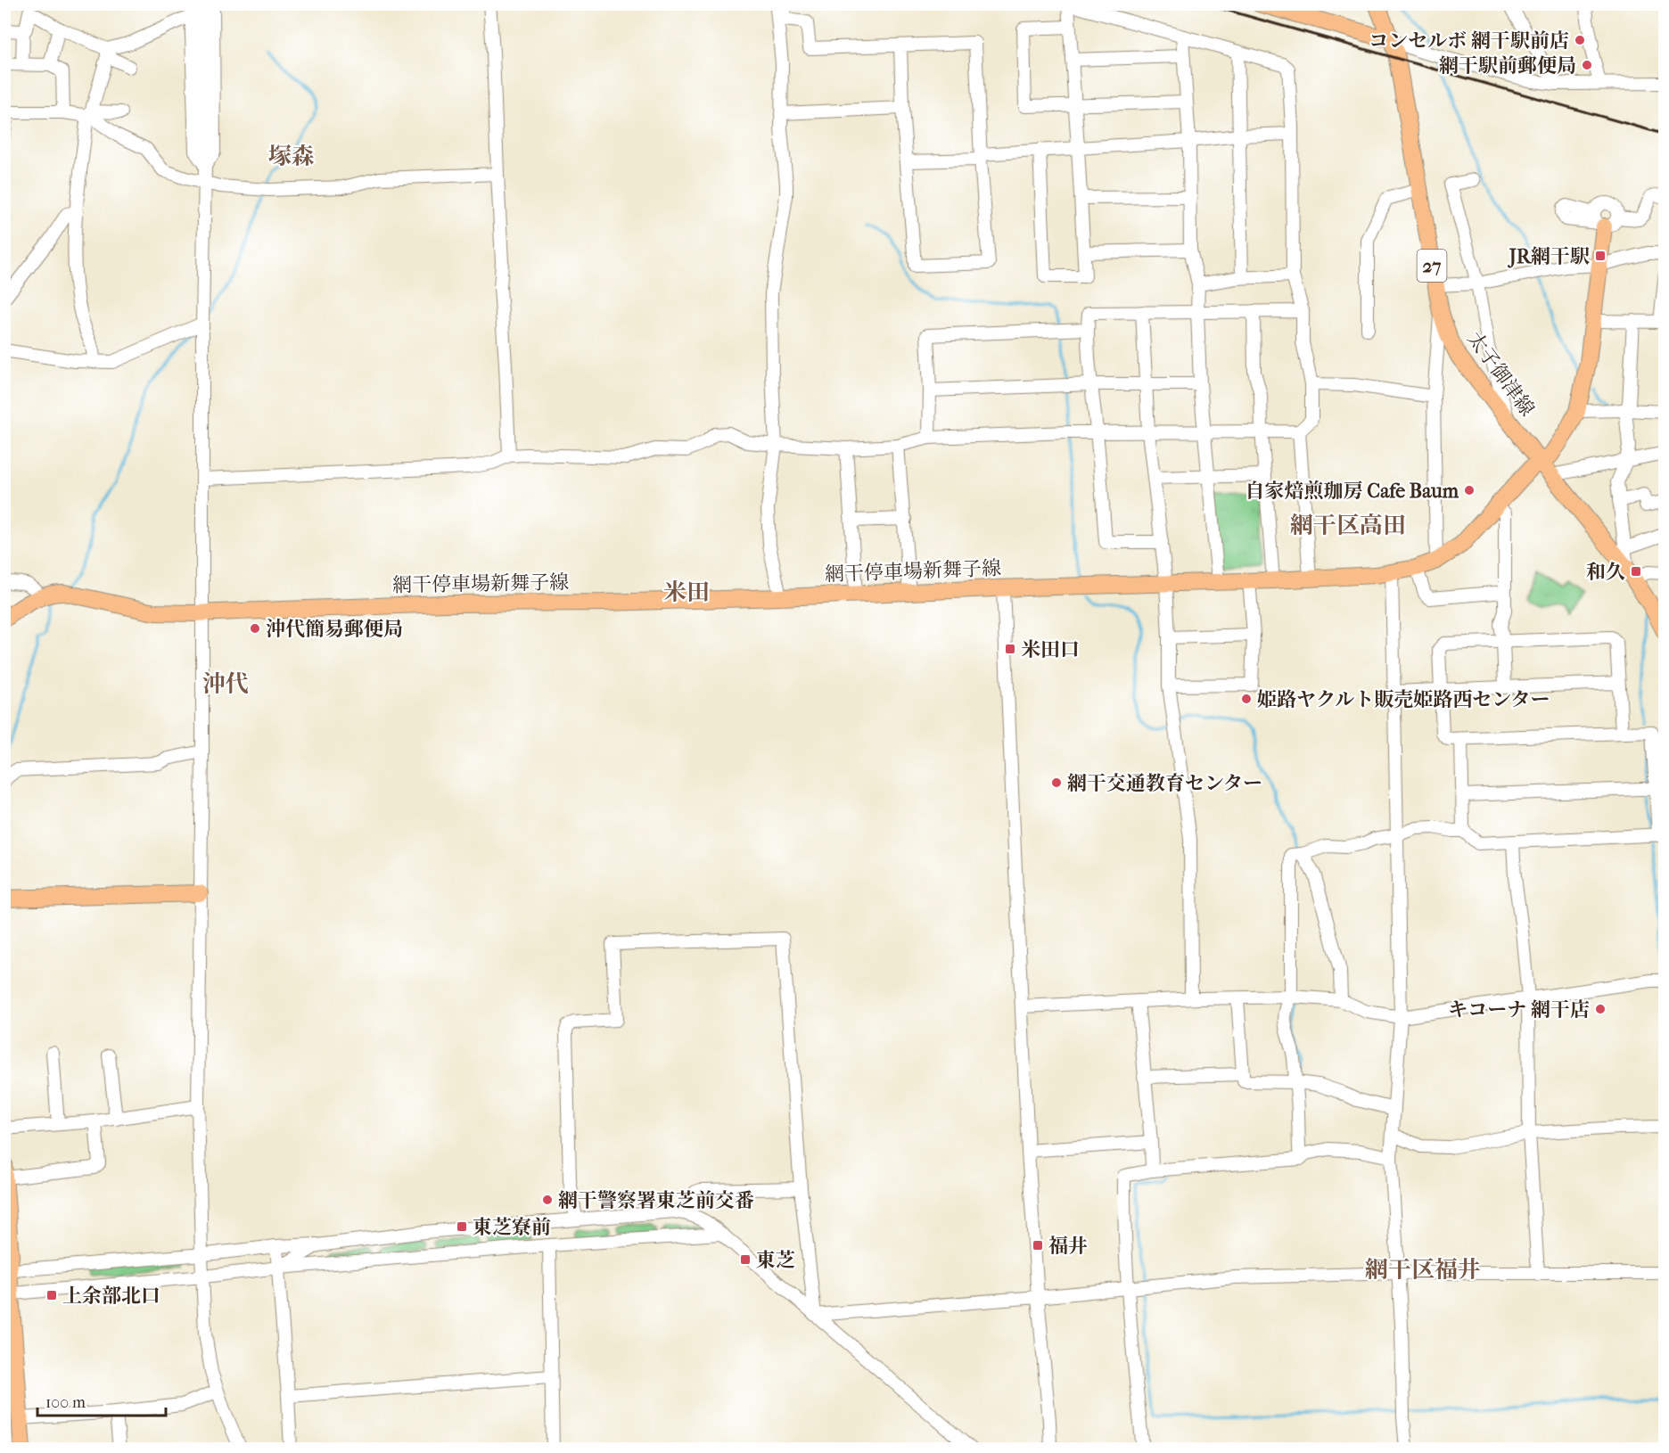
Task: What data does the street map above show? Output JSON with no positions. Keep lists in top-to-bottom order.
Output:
{
  "streets": {
    "main road": ["27", "太子御津線", "網干停車場新舞子線"]
  },
  "crossings": [
    ["太子御津線", "網干停車場新舞子線"]
  ],
  "districts": [
    "塚森",
    "網干区高田",
    "米田",
    "沖代",
    "網干区福井"
  ],
  "places": {
    "other": [
      "コンセルボ 網干駅前店",
      "網干駅前郵便局",
      "自家焙煎珈房 Cafe Baum",
      "沖代簡易郵便局",
      "姫路ヤクルト販売姫路西センター",
      "網干交通教育センター",
      "キコーナ 網干店",
      "網干警察署東芝前交番"
    ],
    "transit": [
      "JR網干駅",
      "和久",
      "米田口",
      "東芝寮前",
      "福井",
      "東芝",
      "上余部北口"
    ]
  },
  "scale_bar": "100 m"
}
